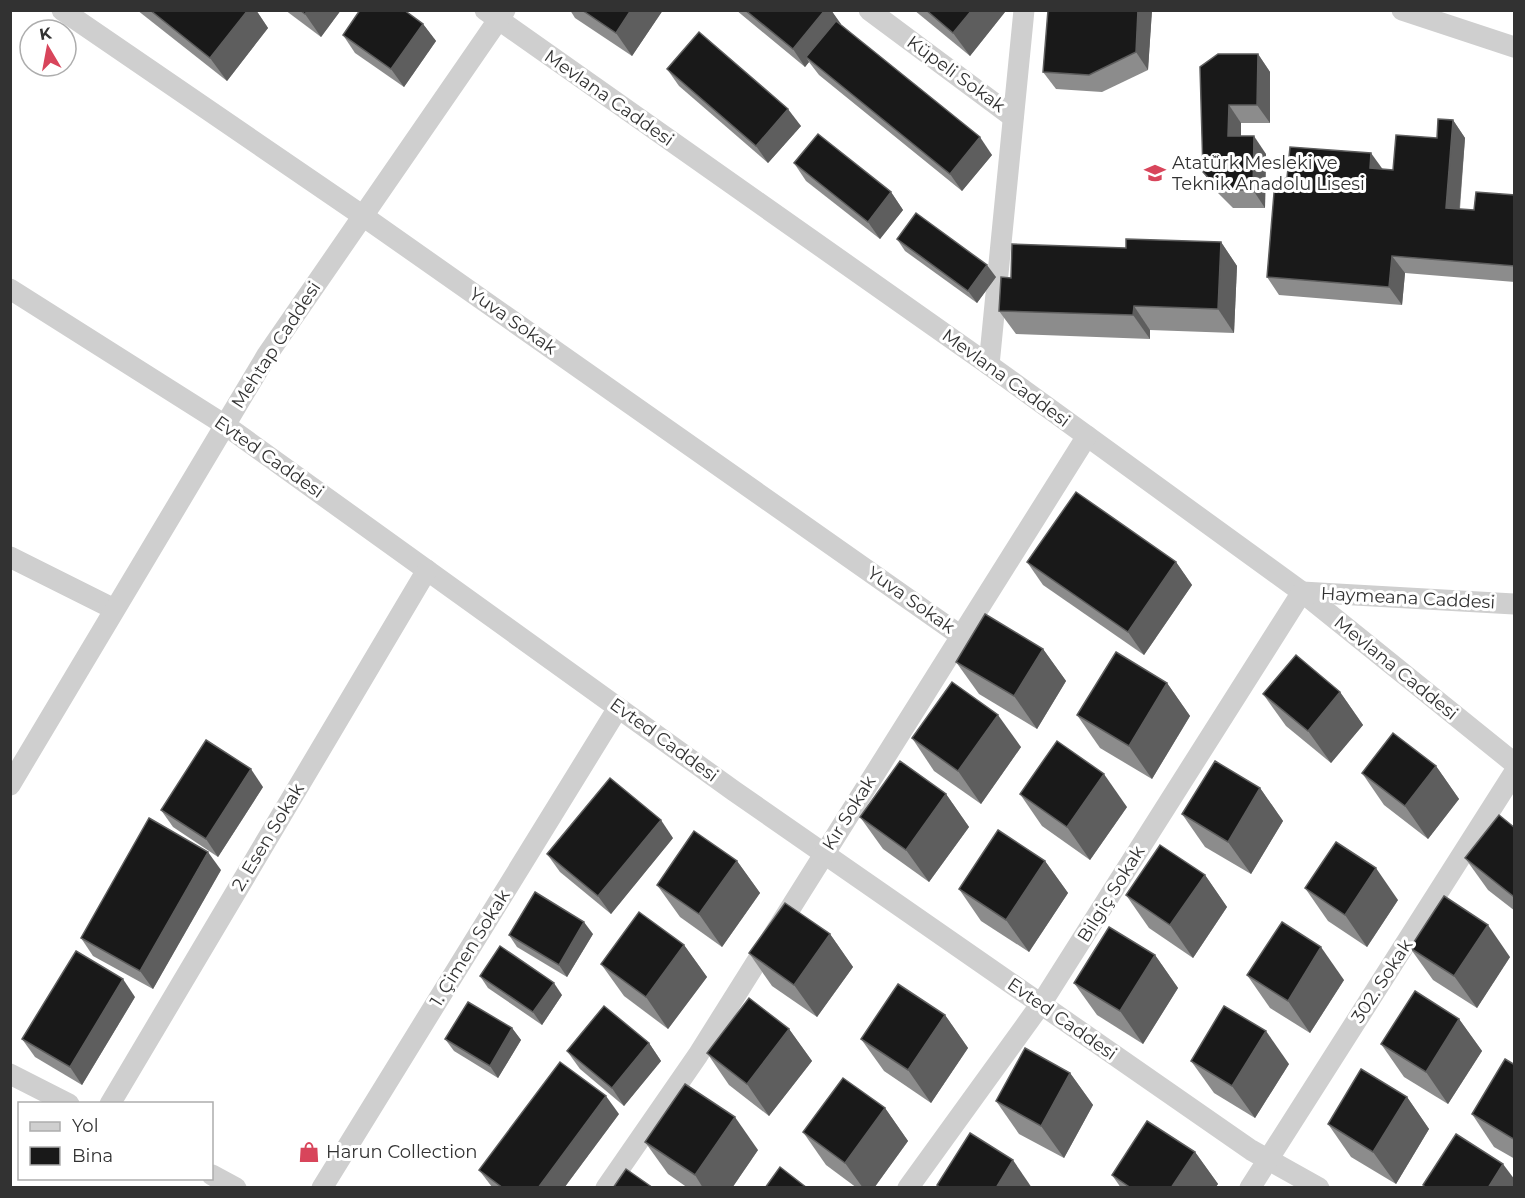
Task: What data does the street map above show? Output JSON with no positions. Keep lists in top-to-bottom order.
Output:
{
  "streets": {
    "street": [
      "Küpeli Sokak",
      "Mevlana Caddesi",
      "Yuva Sokak",
      "Mehtap Caddesi",
      "Evted Caddesi",
      "Haymeana Caddesi",
      "Kır Sokak",
      "2. Esen Sokak",
      "Bilgiç Sokak",
      "1. Çimen Sokak",
      "302. Sokak"
    ]
  },
  "crossings": [
    ["Mevlana Caddesi", "Mehtap Caddesi"],
    ["Mevlana Caddesi", "Haymeana Caddesi"],
    ["Mevlana Caddesi", "Kır Sokak"],
    ["Mevlana Caddesi", "Bilgiç Sokak"],
    ["Yuva Sokak", "Mehtap Caddesi"],
    ["Yuva Sokak", "Kır Sokak"],
    ["Mehtap Caddesi", "Evted Caddesi"],
    ["Evted Caddesi", "Kır Sokak"],
    ["Evted Caddesi", "2. Esen Sokak"],
    ["Evted Caddesi", "Bilgiç Sokak"],
    ["Evted Caddesi", "1. Çimen Sokak"],
    ["Evted Caddesi", "302. Sokak"],
    ["Haymeana Caddesi", "Bilgiç Sokak"]
  ],
  "places": {
    "school or university": ["Atatürk Mesleki ve Teknik Anadolu Lisesi"],
    "shop": ["Harun Collection"]
  },
  "legend": ["Yol", "Bina"],
  "north": "top"
}
